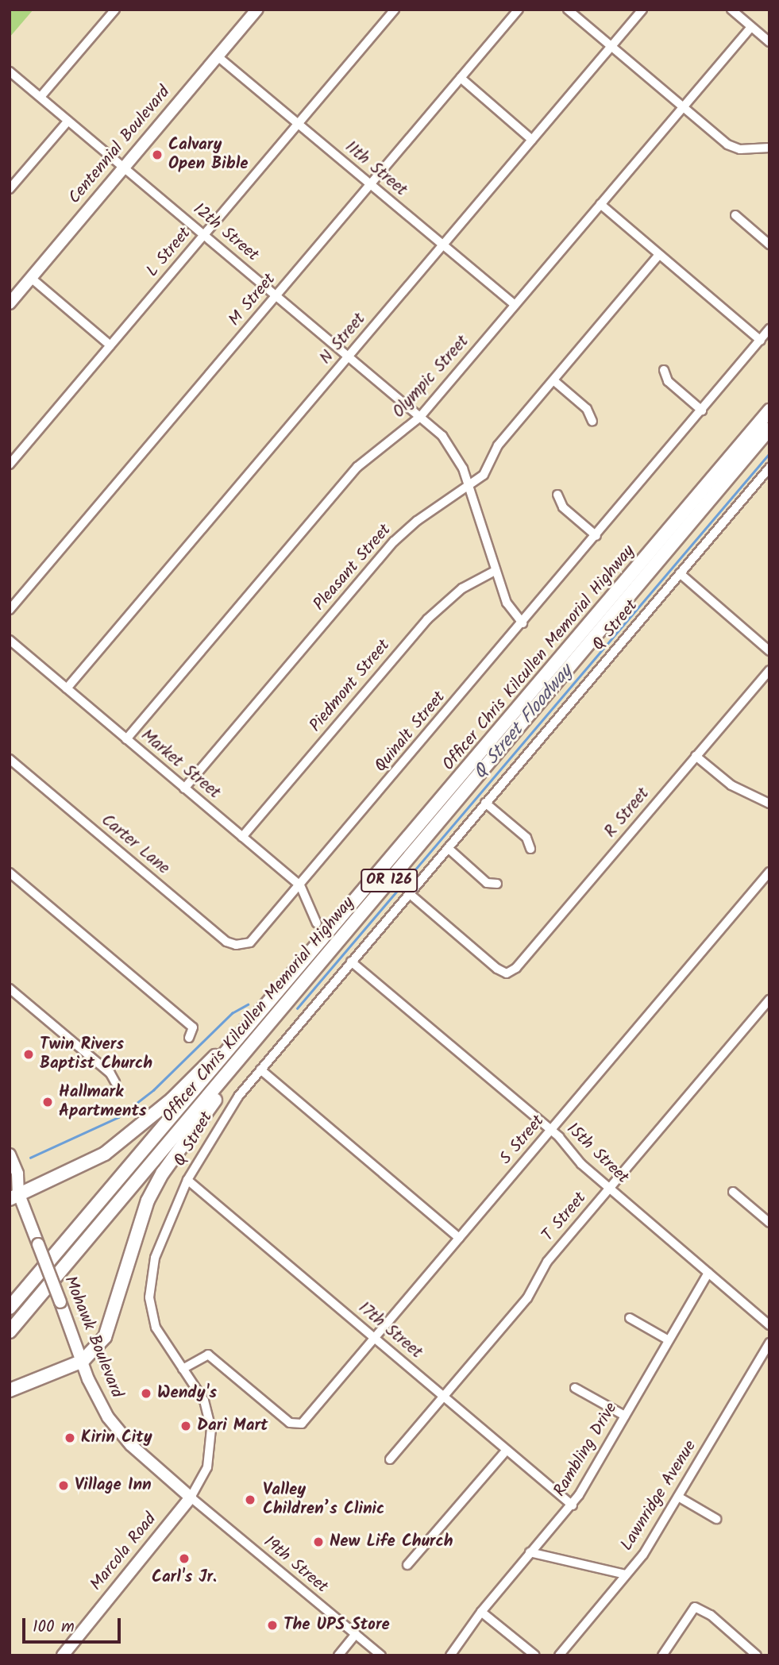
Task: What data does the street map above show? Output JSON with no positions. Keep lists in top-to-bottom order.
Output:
{
  "streets": {
    "highway": ["Officer Chris Kilcullen Memorial Highway", "OR 126"],
    "main road": ["Centennial Boulevard", "Mohawk Boulevard", "Marcola Road"],
    "street": [
      "11th Street",
      "12th Street",
      "L Street",
      "M Street",
      "N Street",
      "Olympic Street",
      "Pleasant Street",
      "Q Street",
      "Piedmont Street",
      "Quinalt Street",
      "Market Street",
      "R Street",
      "Carter Lane",
      "S Street",
      "15th Street",
      "T Street",
      "17th Street",
      "Rambling Drive",
      "Lawnridge Avenue",
      "19th Street"
    ]
  },
  "crossings": [
    ["Centennial Boulevard", "11th Street"],
    ["Centennial Boulevard", "12th Street"],
    ["11th Street", "L Street"],
    ["11th Street", "M Street"],
    ["11th Street", "N Street"],
    ["11th Street", "Olympic Street"],
    ["12th Street", "L Street"],
    ["12th Street", "M Street"],
    ["12th Street", "N Street"],
    ["12th Street", "Olympic Street"],
    ["12th Street", "Pleasant Street"],
    ["12th Street", "Piedmont Street"],
    ["12th Street", "Quinalt Street"],
    ["N Street", "Market Street"],
    ["Olympic Street", "Market Street"],
    ["Pleasant Street", "Market Street"],
    ["Q Street", "R Street"],
    ["Q Street", "S Street"],
    ["Q Street", "15th Street"],
    ["Q Street", "17th Street"],
    ["Q Street", "Mohawk Boulevard"],
    ["Q Street", "Marcola Road"],
    ["Q Street", "19th Street"],
    ["Piedmont Street", "Market Street"],
    ["Quinalt Street", "Market Street"],
    ["Quinalt Street", "Carter Lane"],
    ["S Street", "15th Street"],
    ["S Street", "17th Street"],
    ["15th Street", "T Street"],
    ["15th Street", "Rambling Drive"],
    ["T Street", "17th Street"],
    ["17th Street", "Rambling Drive"],
    ["Mohawk Boulevard", "Marcola Road"],
    ["Mohawk Boulevard", "19th Street"],
    ["Marcola Road", "19th Street"]
  ],
  "water": ["Q Street Floodway"],
  "places": [
    "Calvary Open Bible",
    "Twin Rivers Baptist Church",
    "Hallmark Apartments",
    "Wendy's",
    "Dari Mart",
    "Kirin City",
    "Village Inn",
    "Valley Children’s Clinic",
    "New Life Church",
    "Carl's Jr.",
    "The UPS Store"
  ],
  "scale_bar": "100 m"
}
